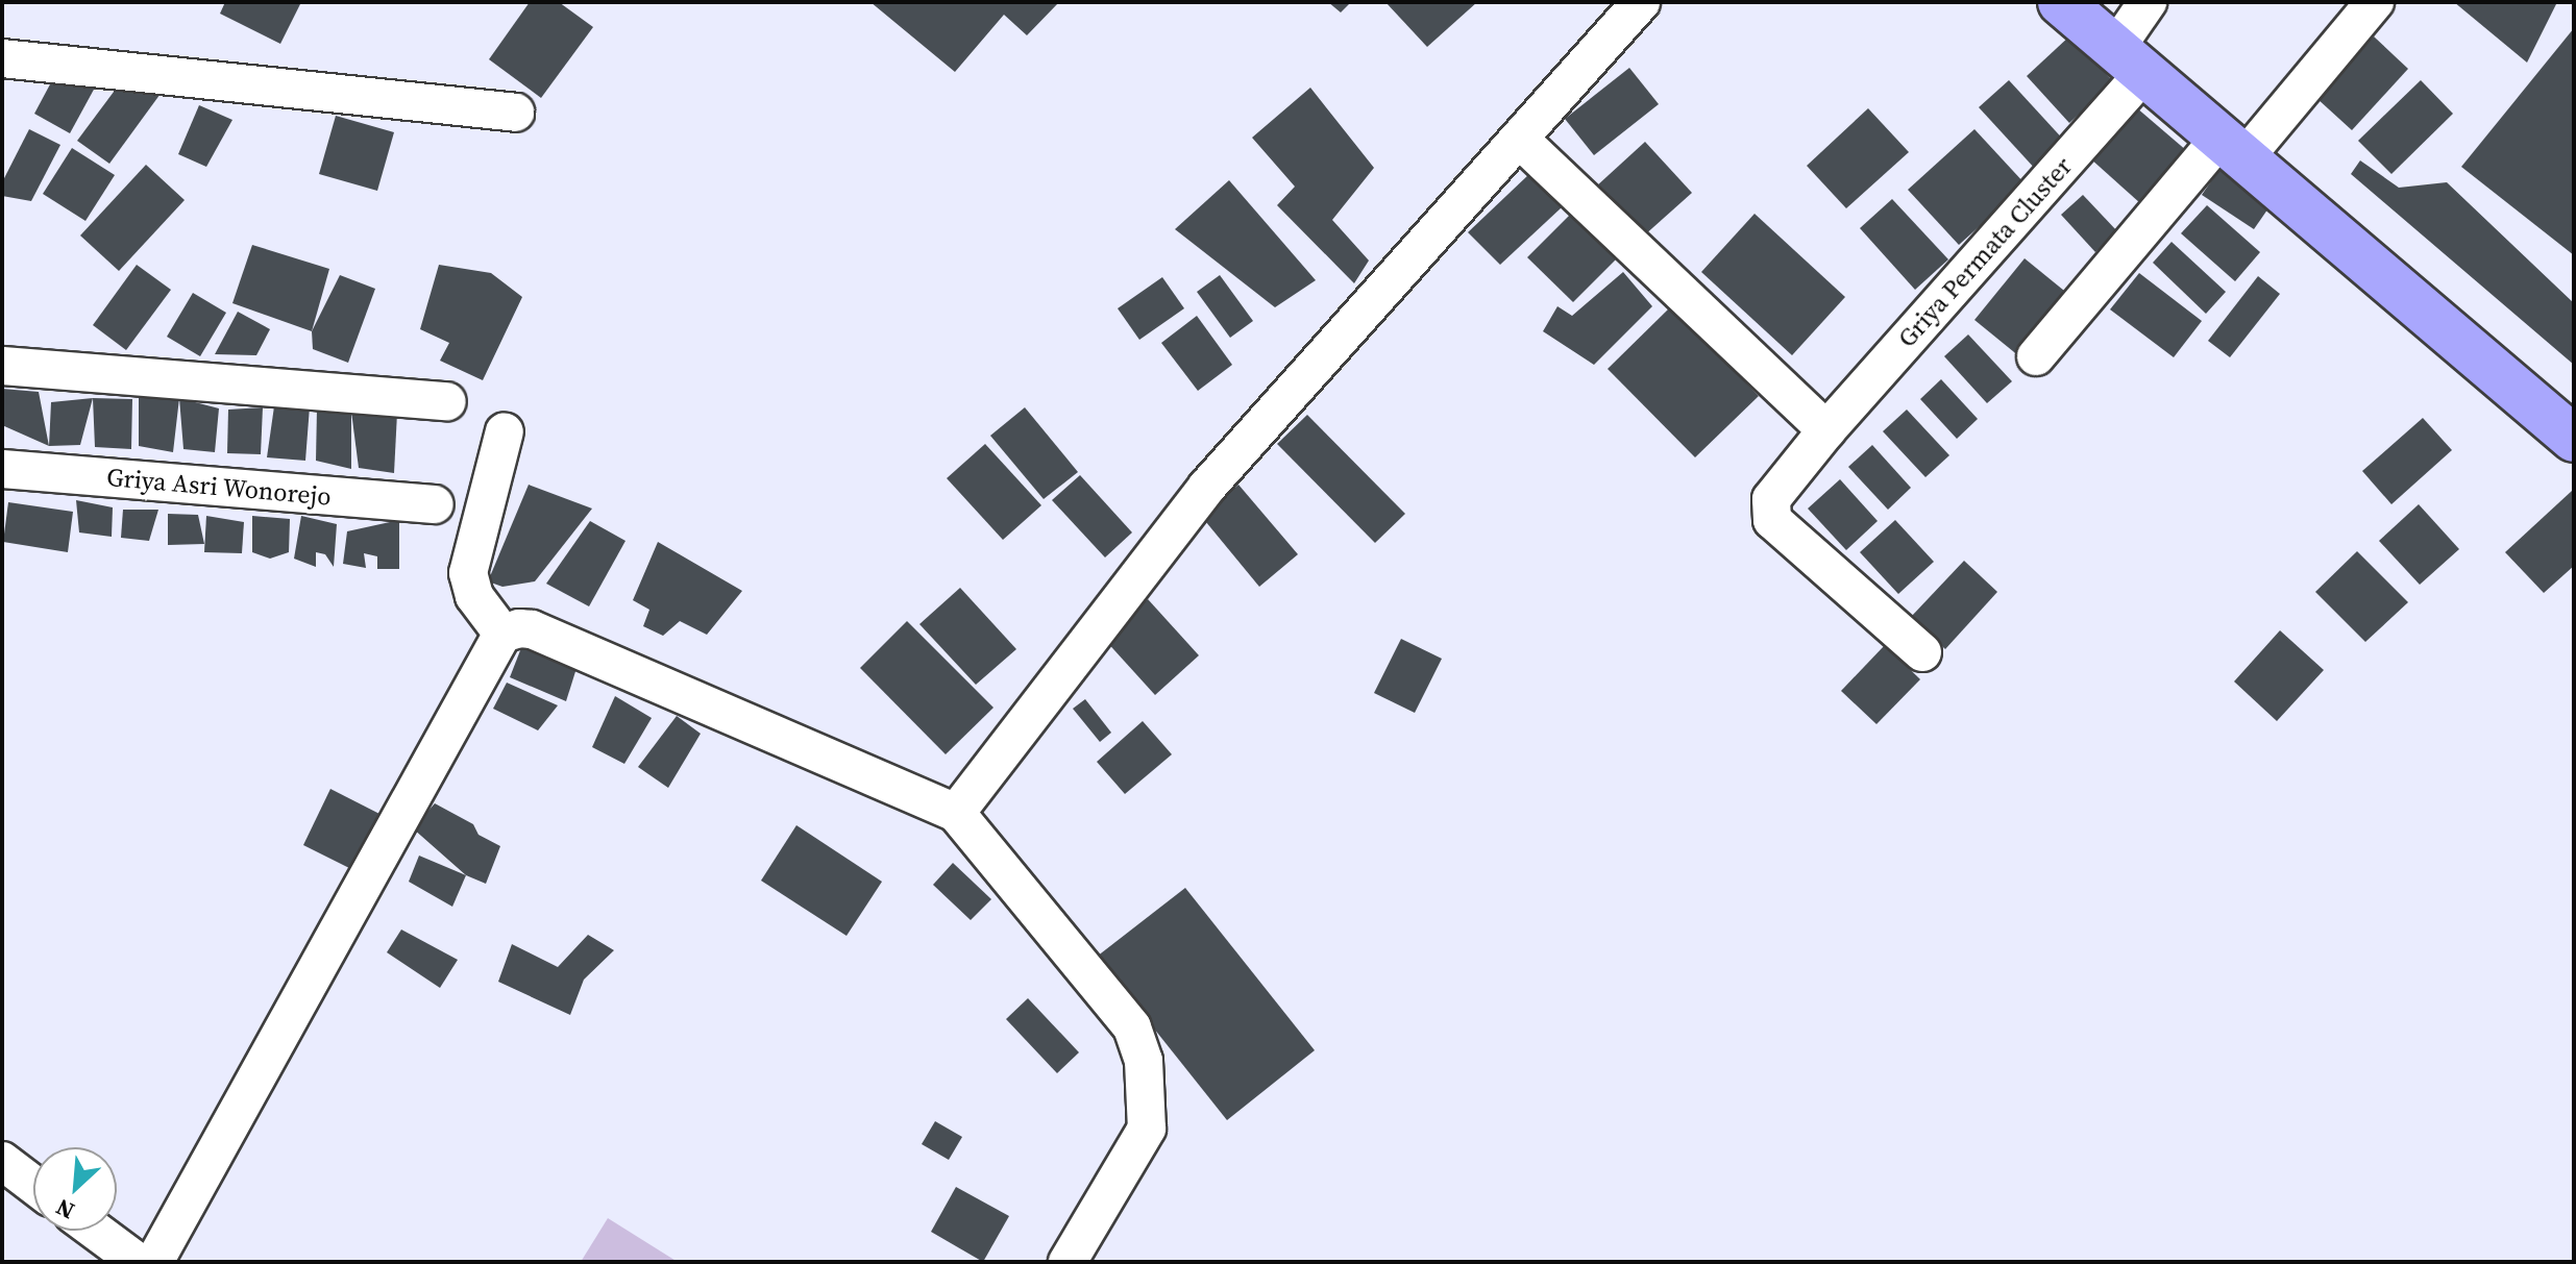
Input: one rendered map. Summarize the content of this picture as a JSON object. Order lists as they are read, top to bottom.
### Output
{
  "streets": {
    "street": ["Griya Permata Cluster", "Griya Asri Wonorejo"]
  },
  "north": "bottom left"
}
